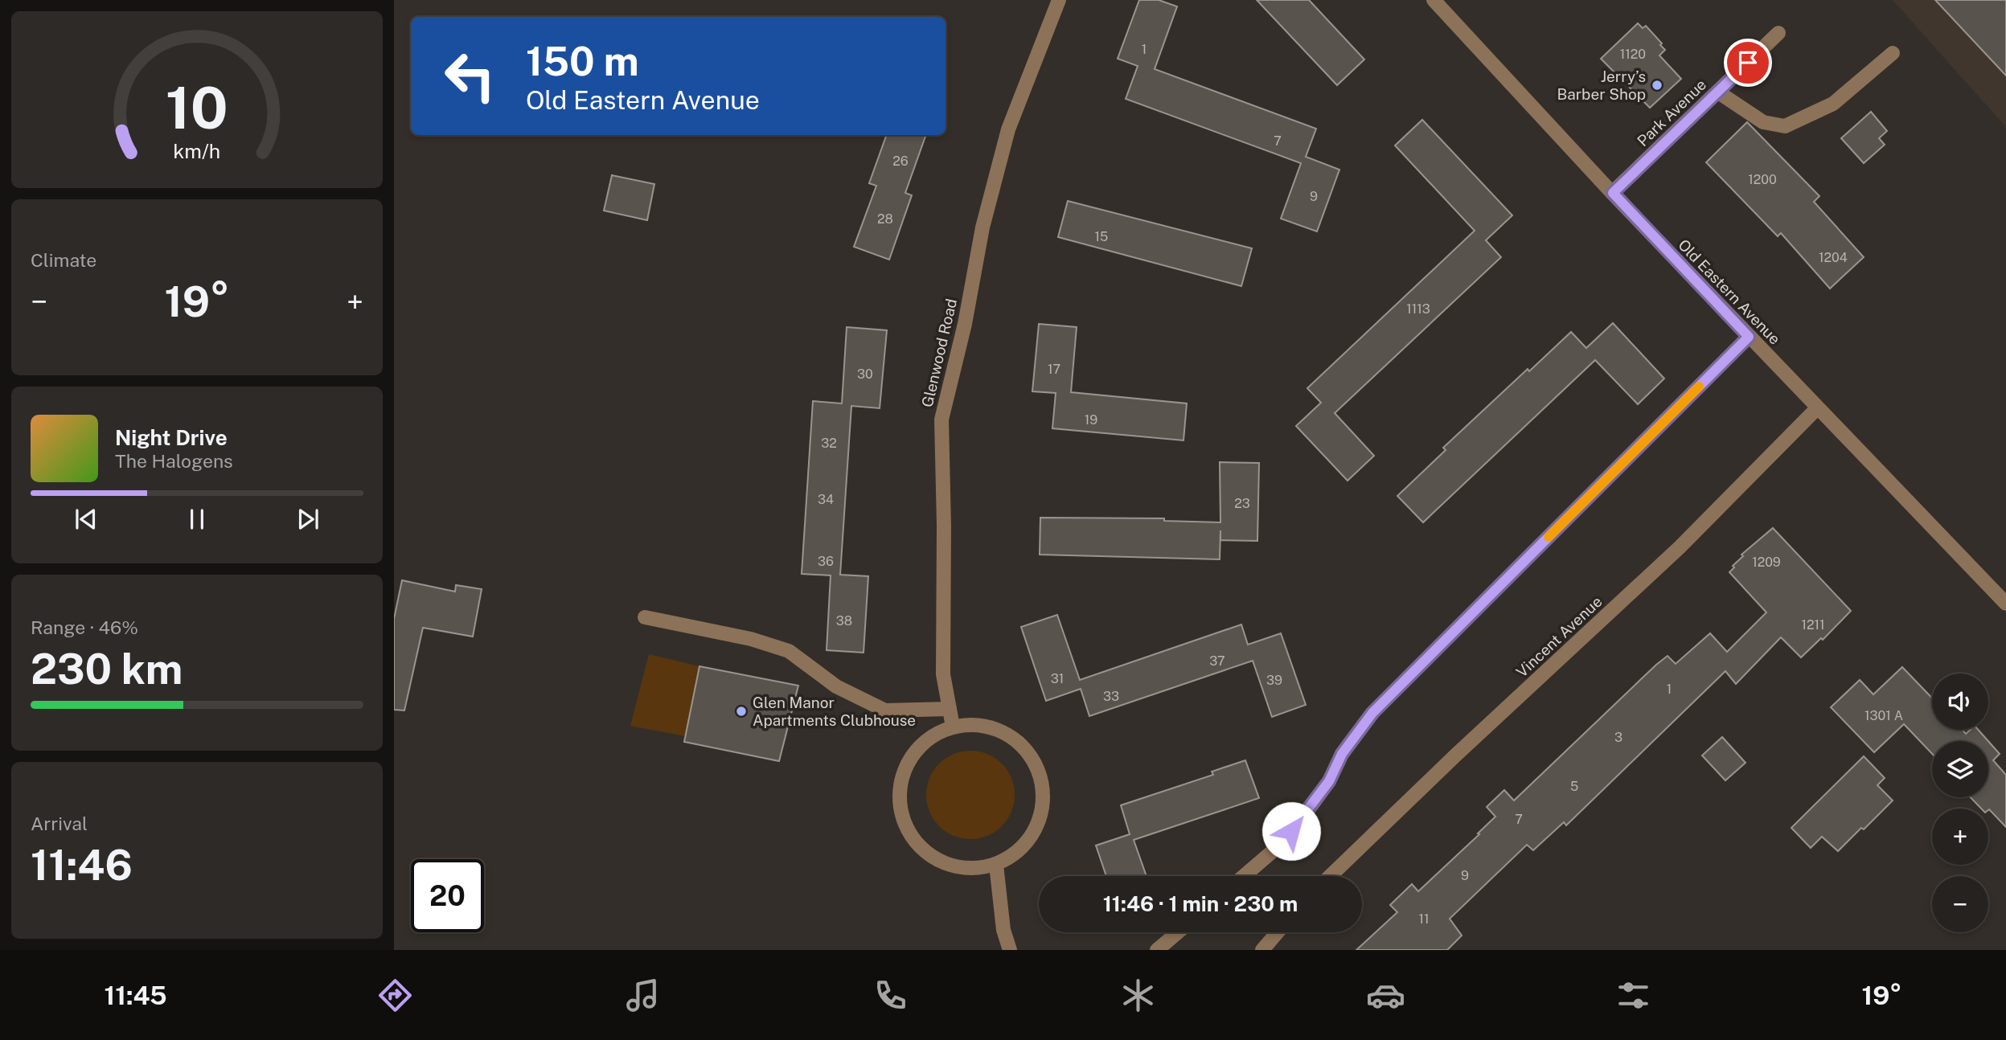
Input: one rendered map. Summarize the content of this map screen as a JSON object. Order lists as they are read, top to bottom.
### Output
{
  "streets": {
    "street": [
      "Park Avenue",
      "Old Eastern Avenue",
      "Glenwood Road",
      "Vincent Avenue"
    ]
  },
  "crossings": [
    ["Park Avenue", "Old Eastern Avenue"],
    ["Old Eastern Avenue", "Vincent Avenue"]
  ],
  "places": ["Jerry’s Barber Shop", "Glen Manor Apartments Clubhouse"],
  "house_numbers": [
    "1",
    "1120",
    "7",
    "26",
    "1200",
    "9",
    "28",
    "15",
    "1204",
    "1113",
    "17",
    "30",
    "19",
    "32",
    "34",
    "23",
    "36",
    "1209",
    "38",
    "1211",
    "37",
    "31",
    "39",
    "1",
    "33",
    "1301 A",
    "3",
    "5",
    "7",
    "9",
    "11"
  ],
  "page": {
    "turn": ["150 m", "Old Eastern Avenue"],
    "tile": [
      "Climate",
      ["Range · 46%", "230 km"],
      ["Arrival", "11:46"]
    ],
    "heat": ["−", "19°", "+"],
    "song": ["Night Drive", "The Halogens"],
    "map_buttons": ["+", "−"],
    "limit": "20",
    "trip": "11:46 · 1 min · 230 m",
    "tabs": ["11:45", "19°"],
    "gauge": ["10", "km/h"]
  }
}
